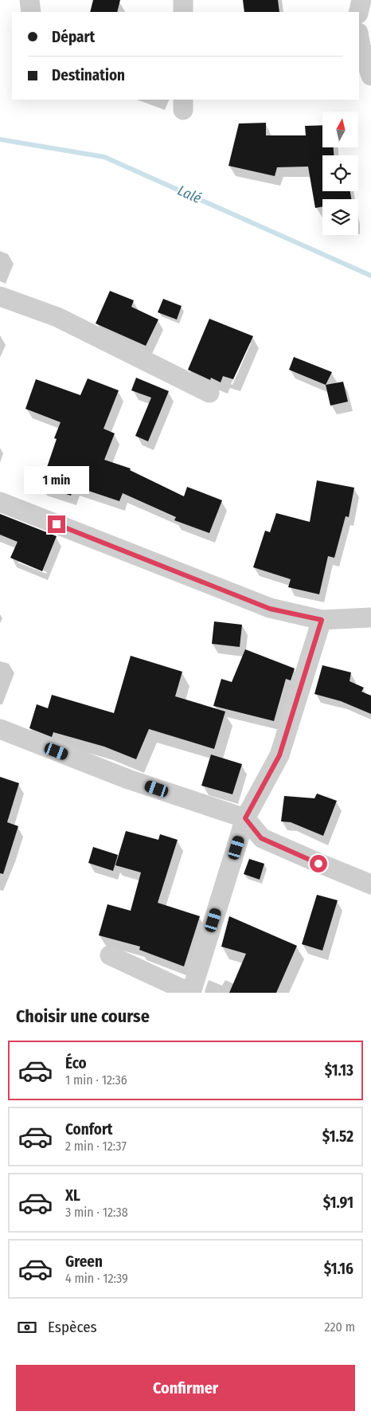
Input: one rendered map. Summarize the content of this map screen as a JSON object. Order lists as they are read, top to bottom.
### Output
{
  "water": ["Lalé"],
  "north": "top",
  "page": {
    "banner": ["Départ", "Destination"],
    "bubble": "1 min",
    "heading": "Choisir une course",
    "list": [
      {
        "name": "Éco",
        "note": "1 min · 12:36",
        "value": "$1.13"
      },
      {
        "name": "Confort",
        "note": "2 min · 12:37",
        "value": "$1.52"
      },
      {
        "name": "XL",
        "note": "3 min · 12:38",
        "value": "$1.91"
      },
      {
        "name": "Green",
        "note": "4 min · 12:39",
        "value": "$1.16"
      }
    ],
    "pay": ["Espèces", "220 m"],
    "buttons": "Confirmer"
  }
}
